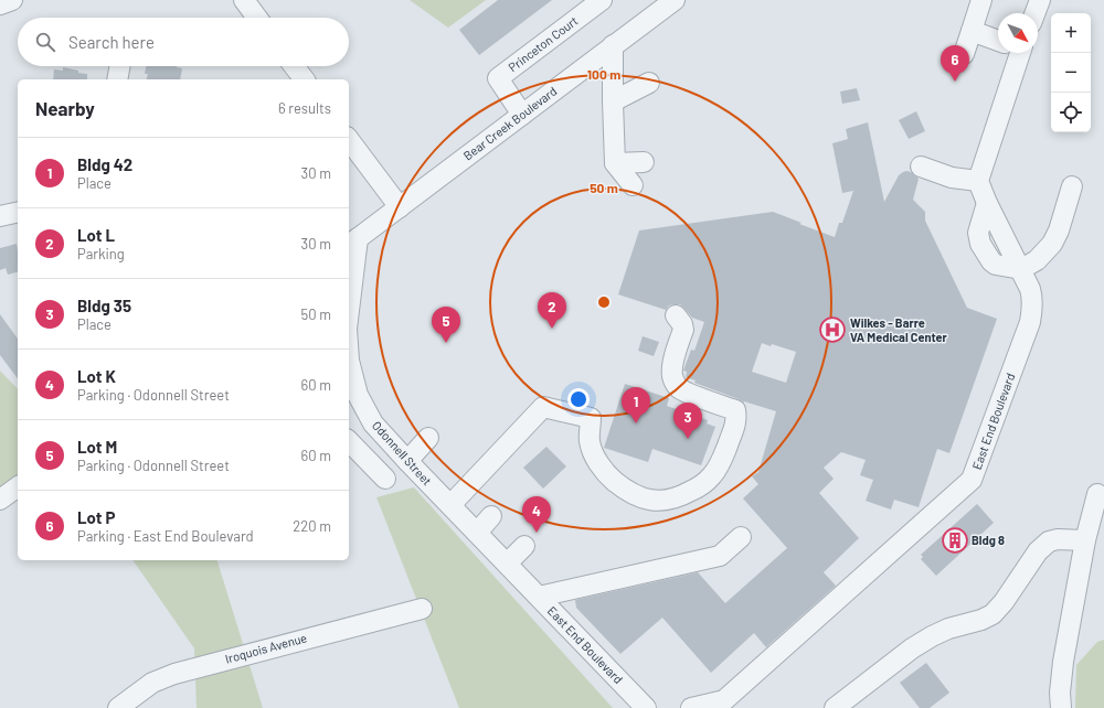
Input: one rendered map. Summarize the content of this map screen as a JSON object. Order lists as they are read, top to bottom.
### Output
{
  "streets": {
    "street": [
      "Princeton Court",
      "Bear Creek Boulevard",
      "East End Boulevard",
      "Odonnell Street",
      "Iroquois Avenue"
    ]
  },
  "crossings": [
    ["Princeton Court", "Bear Creek Boulevard"],
    ["Bear Creek Boulevard", "Odonnell Street"],
    ["East End Boulevard", "Odonnell Street"]
  ],
  "places": {
    "hospital": ["Wilkes - Barre VA Medical Center"],
    "building": ["Bldg 8"]
  },
  "north": "bottom right",
  "page": {
    "map_buttons": ["+", "−"],
    "search": "Search here",
    "pins": [
      "6",
      "2",
      "5",
      "1",
      "3",
      "4"
    ],
    "heading": ["Nearby", "6 results"],
    "list": [
      {
        "mark": "1",
        "name": "Bldg 42",
        "note": "Place",
        "value": "30 m"
      },
      {
        "mark": "2",
        "name": "Lot L",
        "note": "Parking",
        "value": "30 m"
      },
      {
        "mark": "3",
        "name": "Bldg 35",
        "note": "Place",
        "value": "50 m"
      },
      {
        "mark": "4",
        "name": "Lot K",
        "note": "Parking · Odonnell Street",
        "value": "60 m"
      },
      {
        "mark": "5",
        "name": "Lot M",
        "note": "Parking · Odonnell Street",
        "value": "60 m"
      },
      {
        "mark": "6",
        "name": "Lot P",
        "note": "Parking · East End Boulevard",
        "value": "220 m"
      }
    ]
  },
  "rings": ["100 m", "50 m"]
}
